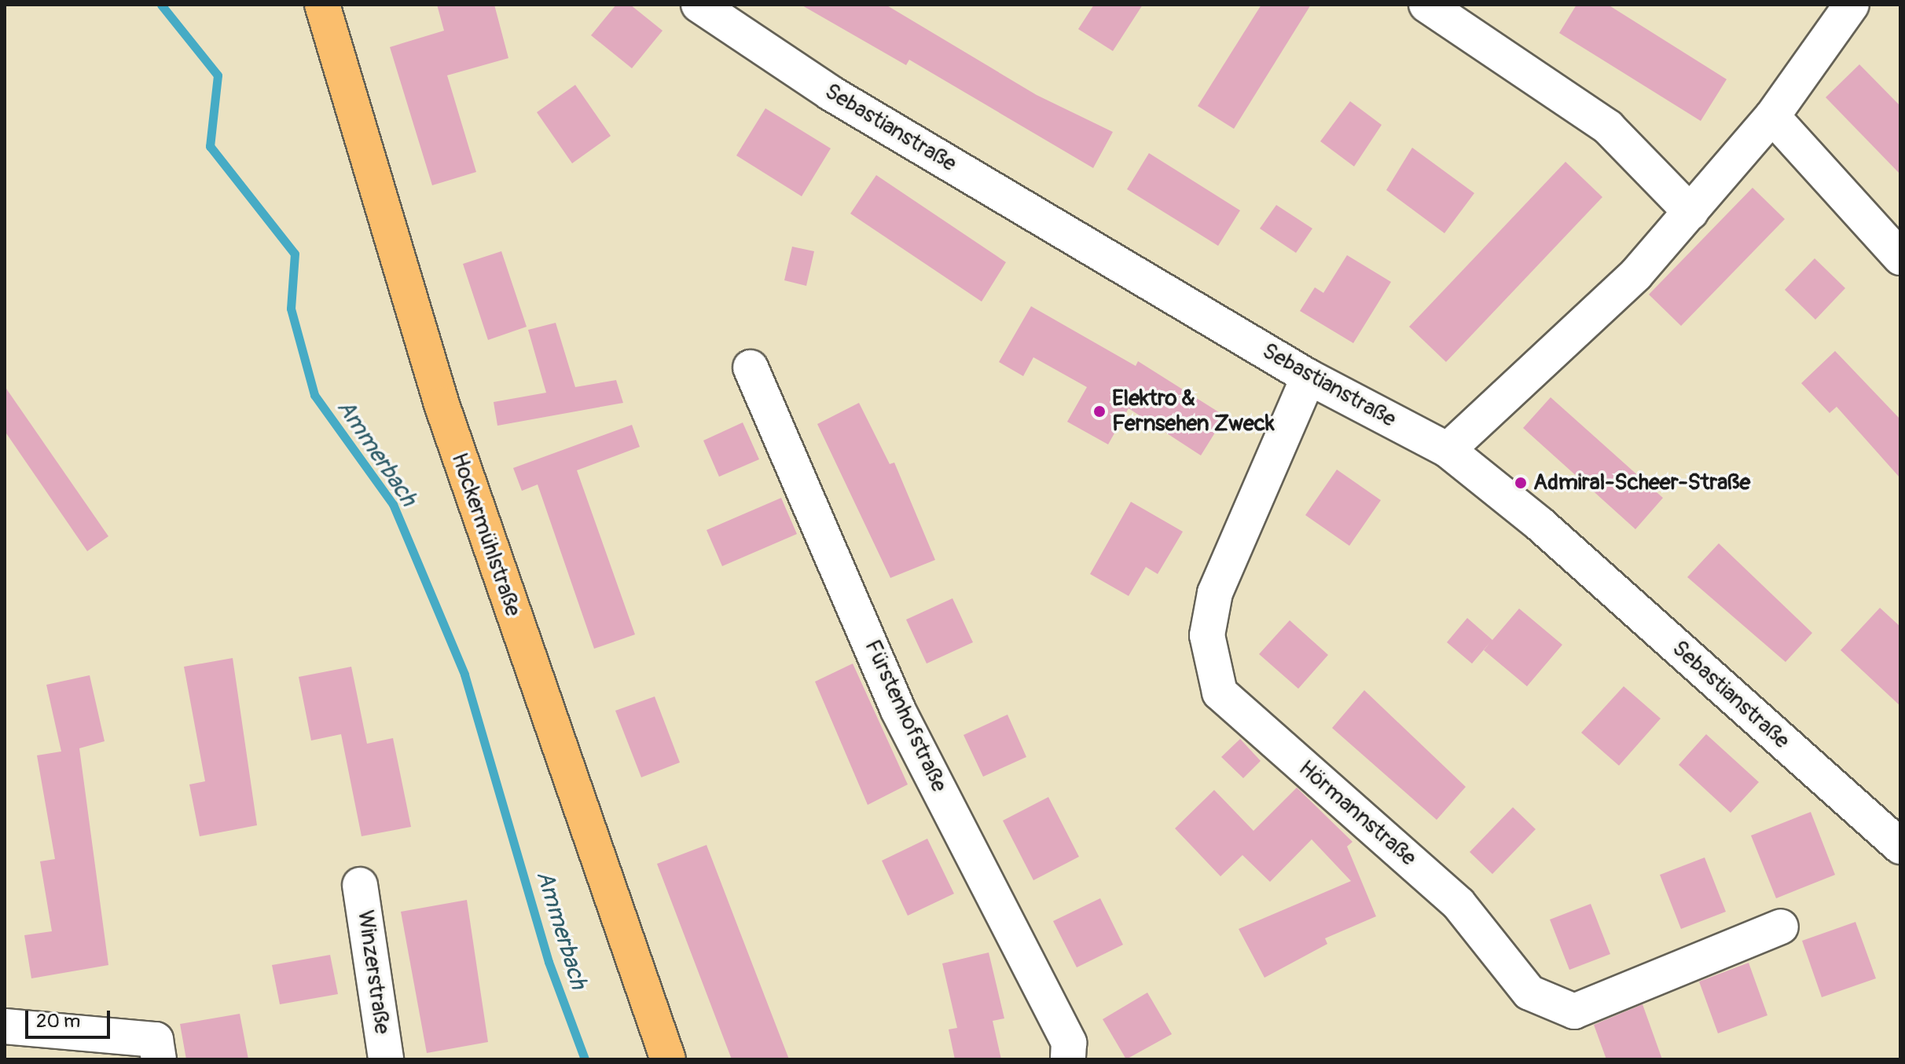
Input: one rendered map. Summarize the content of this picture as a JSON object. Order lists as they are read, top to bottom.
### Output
{
  "streets": {
    "main road": ["Hockermühlstraße"],
    "street": [
      "Sebastianstraße",
      "Fürstenhofstraße",
      "Hörmannstraße",
      "Winzerstraße"
    ]
  },
  "crossings": [
    ["Sebastianstraße", "Hörmannstraße"]
  ],
  "water": ["Ammerbach"],
  "places": ["Elektro & Fernsehen Zweck", "Admiral-Scheer-Straße"],
  "scale_bar": "20 m"
}
